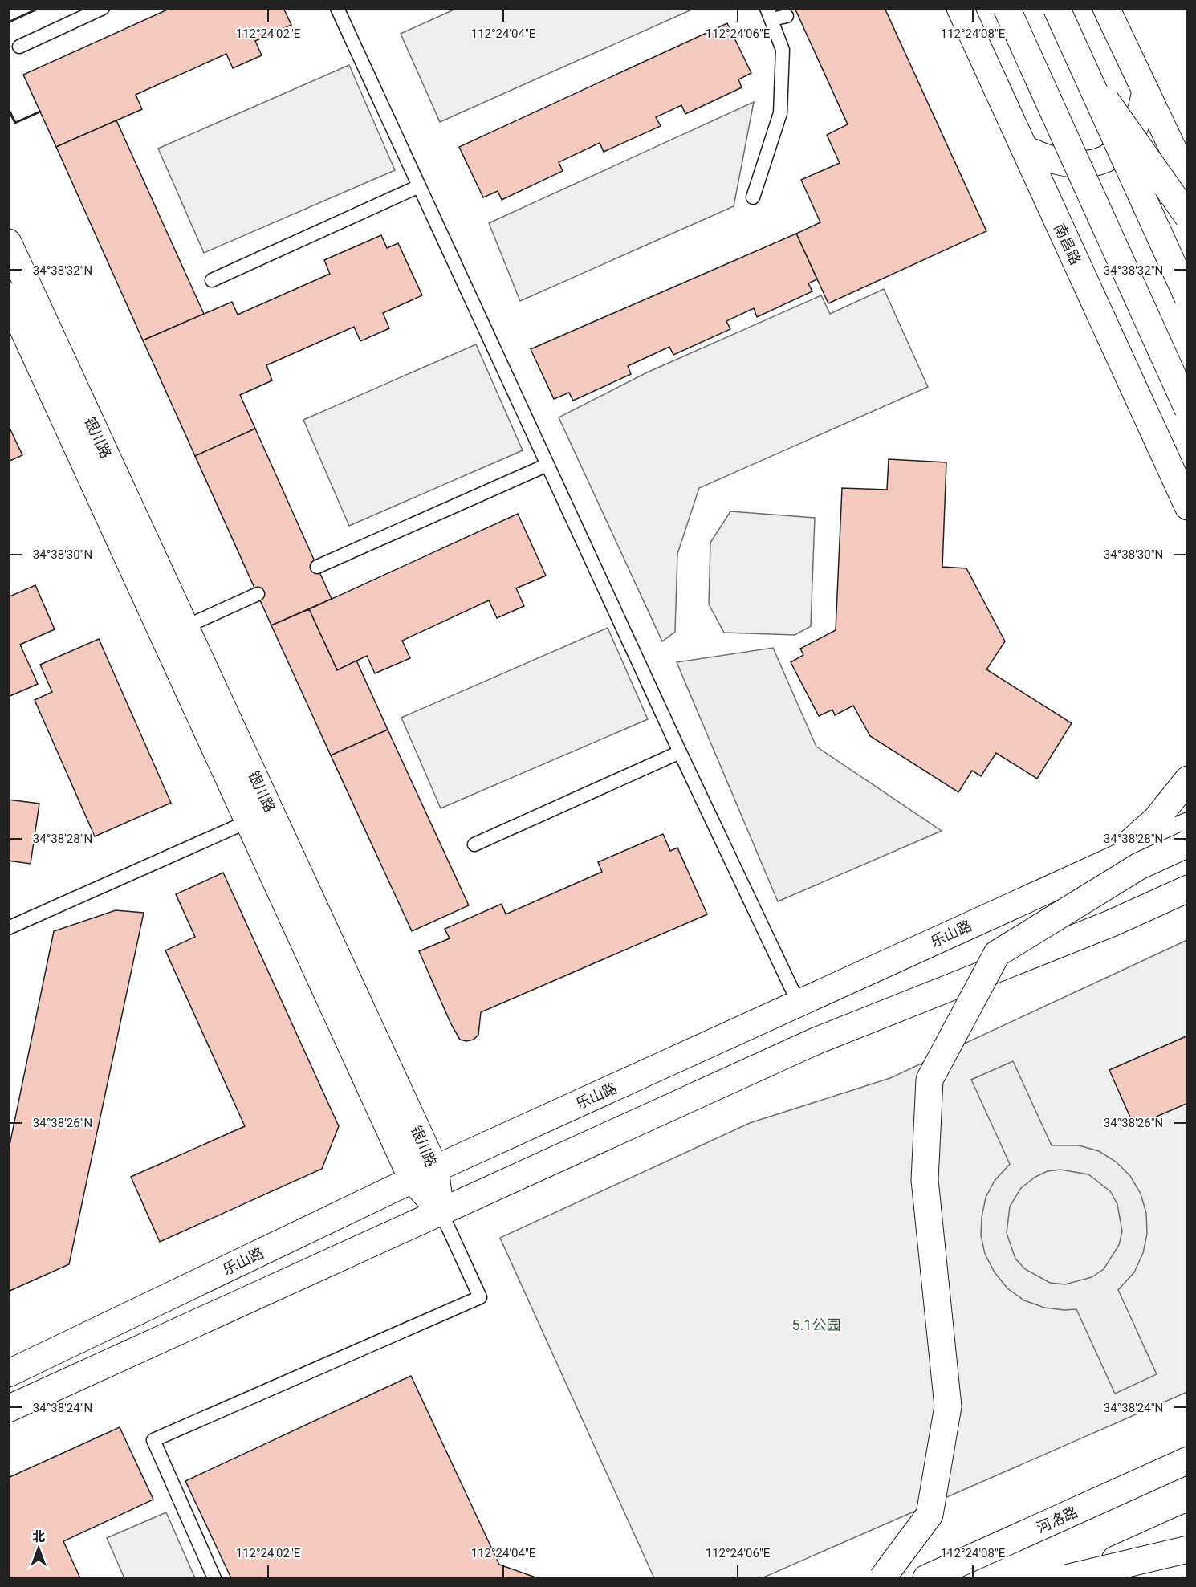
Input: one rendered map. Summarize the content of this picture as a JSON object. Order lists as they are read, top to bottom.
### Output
{
  "streets": {
    "main road": [
      "南昌路",
      "银川路",
      "乐山路",
      "河洛路"
    ]
  },
  "crossings": [
    ["银川路", "乐山路"]
  ],
  "parks": ["5.1公园"],
  "north": "top",
  "coordinates": [
    "112°24'02\"E",
    "112°24'04\"E",
    "112°24'06\"E",
    "112°24'08\"E",
    "34°38'32\"N",
    "34°38'30\"N",
    "34°38'28\"N",
    "34°38'26\"N",
    "34°38'24\"N"
  ]
}
